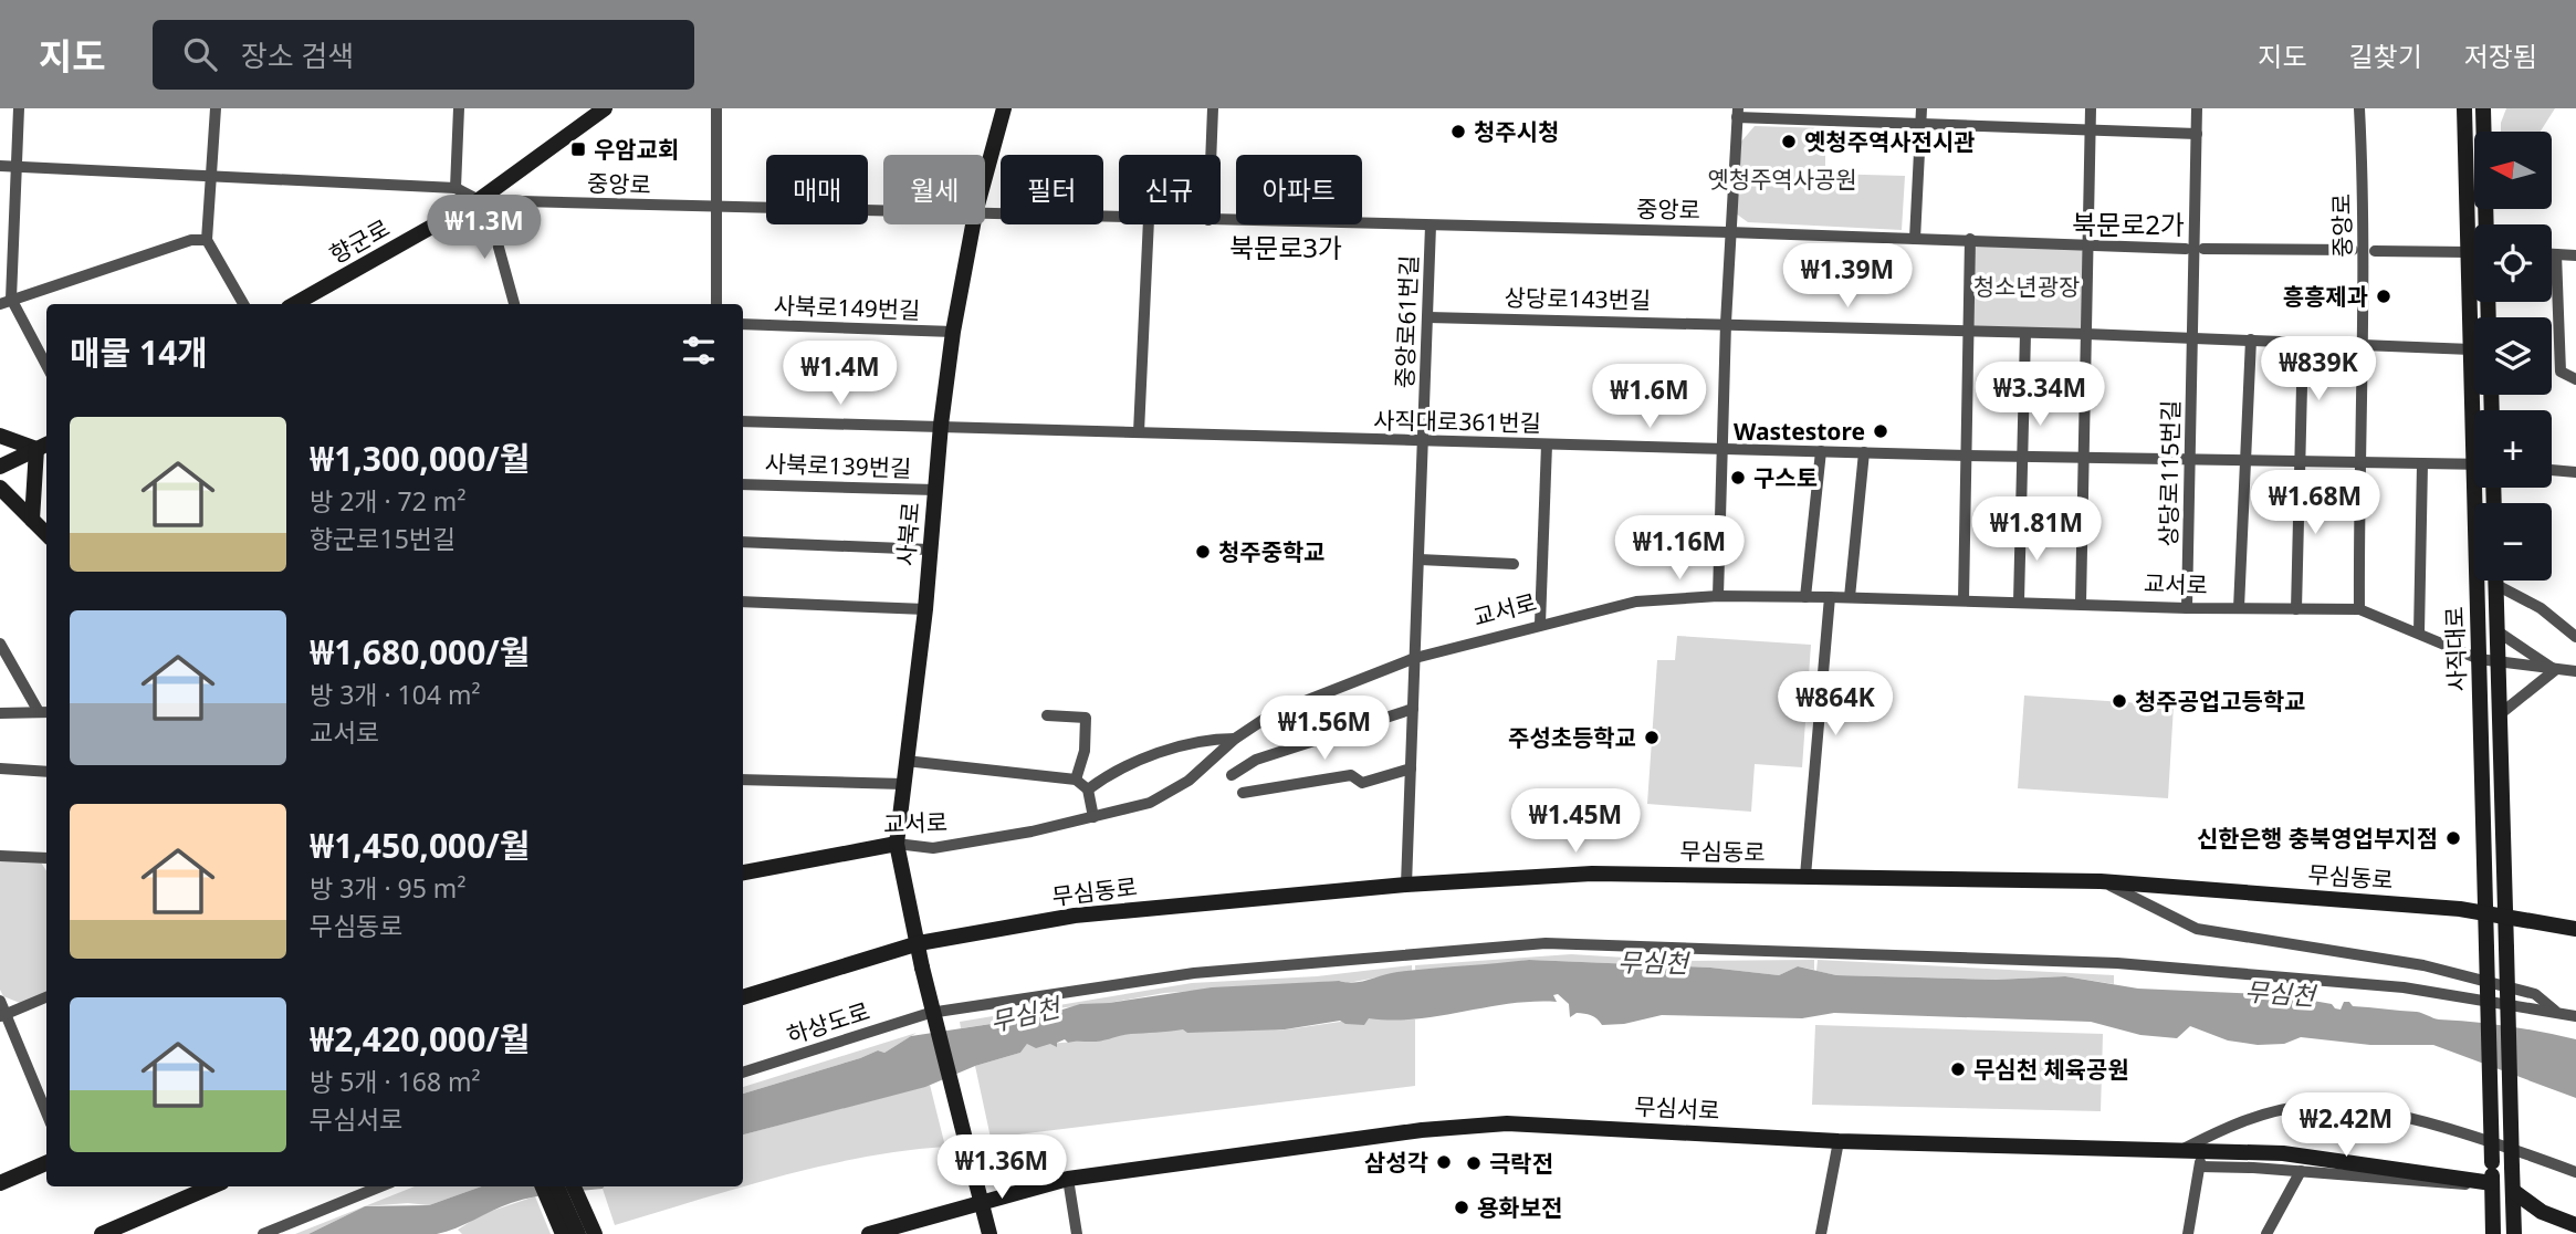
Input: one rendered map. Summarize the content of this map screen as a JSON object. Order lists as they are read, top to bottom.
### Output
{
  "streets": {
    "main road": [
      "향군로",
      "사북로",
      "교서로",
      "사직대로",
      "무심동로",
      "무심서로"
    ],
    "street": [
      "중앙로",
      "상당로143번길",
      "사북로149번길",
      "중앙로61번길",
      "사직대로361번길",
      "사북로139번길",
      "상당로115번길",
      "하상도로"
    ]
  },
  "crossings": [
    ["중앙로", "향군로"],
    ["중앙로", "중앙로61번길"],
    ["중앙로", "사직대로"],
    ["상당로143번길", "중앙로61번길"],
    ["상당로143번길", "상당로115번길"],
    ["사북로149번길", "사북로"],
    ["중앙로61번길", "사직대로361번길"],
    ["중앙로61번길", "교서로"],
    ["중앙로61번길", "무심동로"],
    ["사직대로361번길", "상당로115번길"],
    ["사직대로361번길", "사북로"],
    ["사직대로361번길", "교서로"],
    ["사북로139번길", "사북로"],
    ["상당로115번길", "교서로"],
    ["사북로", "교서로"],
    ["사북로", "무심동로"],
    ["사북로", "무심서로"],
    ["교서로", "사직대로"],
    ["사직대로", "무심동로"],
    ["사직대로", "무심서로"]
  ],
  "districts": ["북문로2가", "북문로3가"],
  "water": ["무심천"],
  "parks": ["옛청주역사공원", "청소년광장"],
  "places": {
    "other": [
      "청주시청",
      "옛청주역사전시관",
      "흥흥제과",
      "Wastestore",
      "구스토",
      "청주중학교",
      "청주공업고등학교",
      "주성초등학교",
      "신한은행 충북영업부지점",
      "무심천 체육공원",
      "삼성각",
      "극락전",
      "용화보전"
    ],
    "transit": ["우암교회"]
  },
  "north": "left",
  "page": {
    "header": "지도",
    "search": "장소 검색",
    "nav": ["지도", "길찾기", "저장됨"],
    "map_buttons": ["+", "−"],
    "chip": [
      "매매",
      "월세",
      "필터",
      "신규",
      "아파트"
    ],
    "price": [
      "₩1.3M",
      "₩1.39M",
      "₩839K",
      "₩1.4M",
      "₩3.34M",
      "₩1.6M",
      "₩1.68M",
      "₩1.81M",
      "₩1.16M",
      "₩864K",
      "₩1.56M",
      "₩1.45M",
      "₩2.42M",
      "₩1.36M"
    ],
    "heading": "매물 14개",
    "list": [
      {
        "name": "₩1,300,000/월",
        "note": "방 2개 · 72 m² · 향군로15번길"
      },
      {
        "name": "₩1,680,000/월",
        "note": "방 3개 · 104 m² · 교서로"
      },
      {
        "name": "₩1,450,000/월",
        "note": "방 3개 · 95 m² · 무심동로"
      },
      {
        "name": "₩2,420,000/월",
        "note": "방 5개 · 168 m² · 무심서로"
      }
    ]
  }
}
